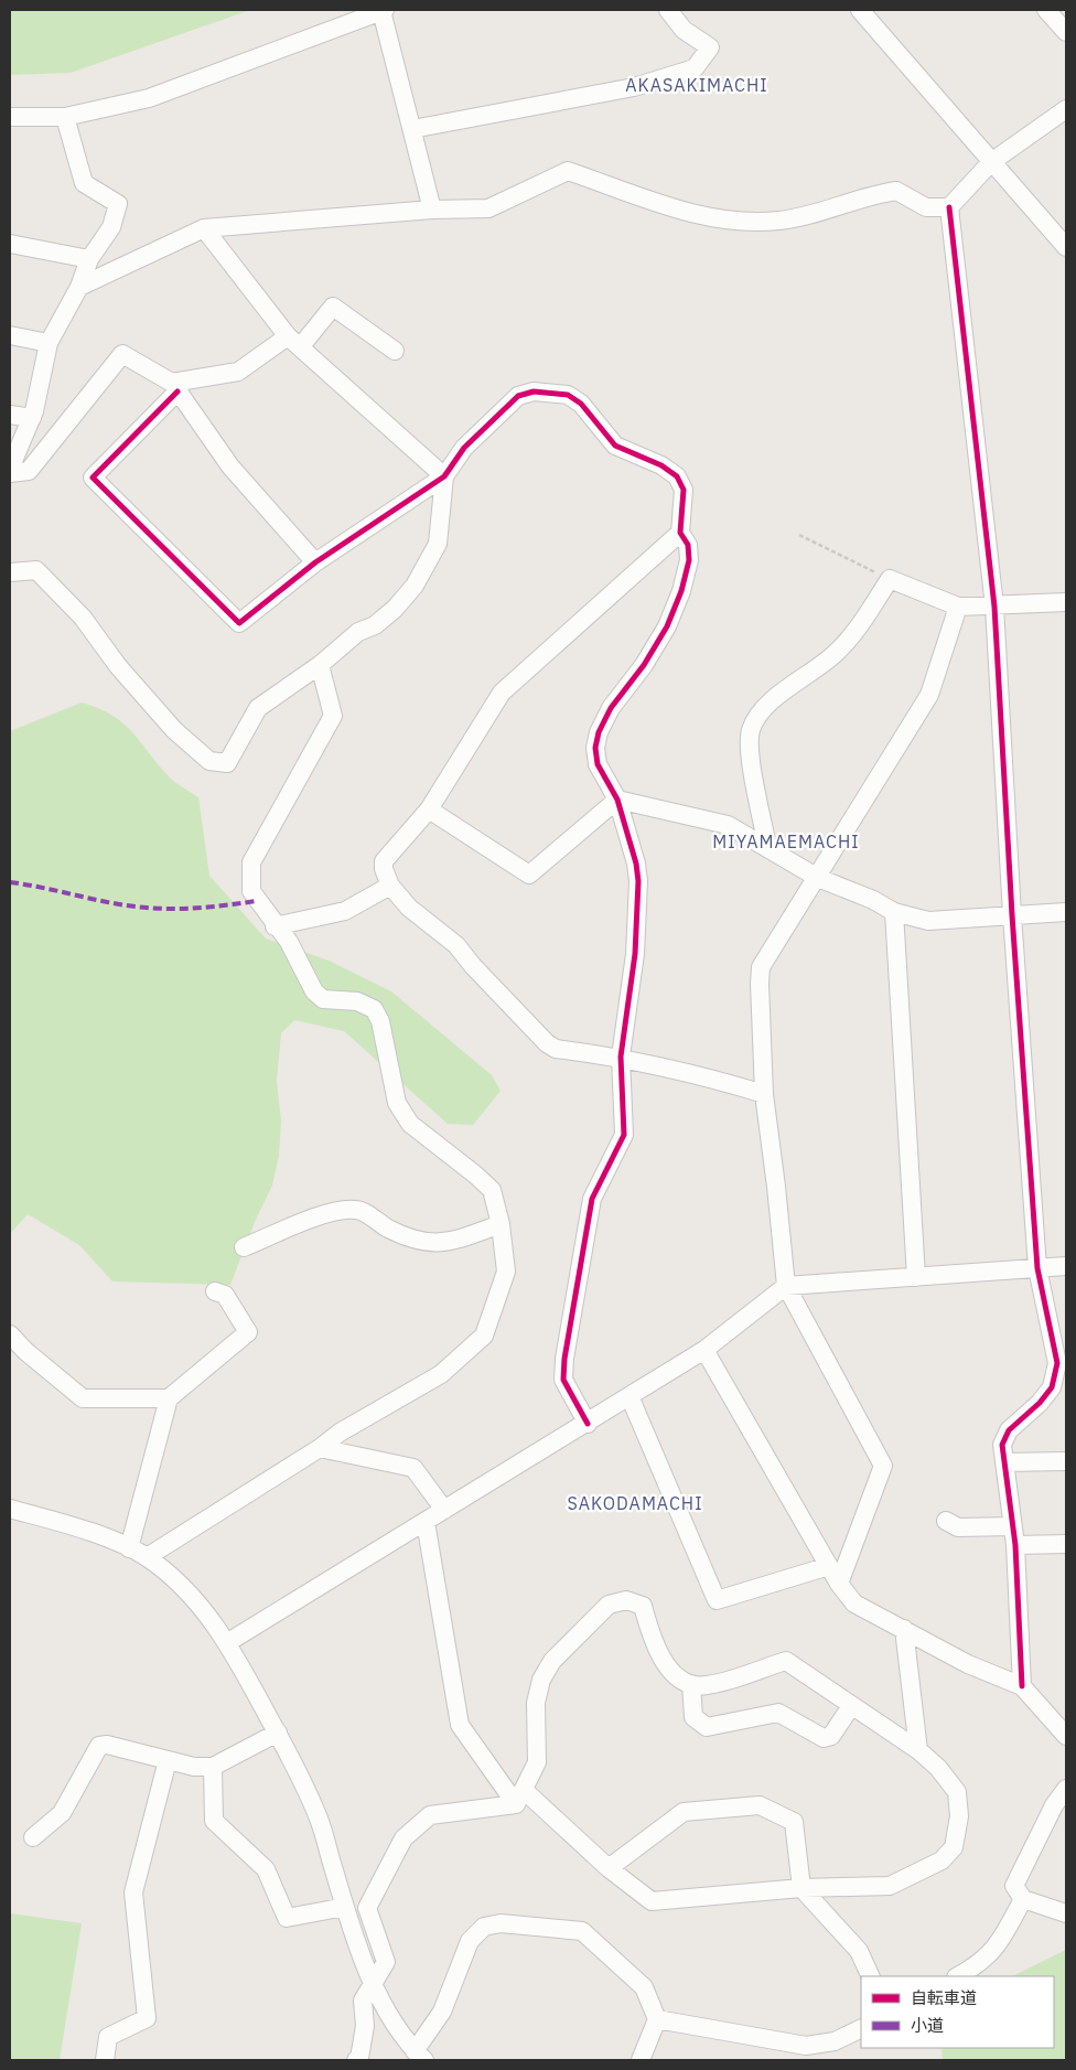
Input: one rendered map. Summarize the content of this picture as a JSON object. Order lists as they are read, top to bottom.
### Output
{
  "districts": ["AKASAKIMACHI", "MIYAMAEMACHI", "SAKODAMACHI"],
  "legend": ["自転車道", "小道"]
}
